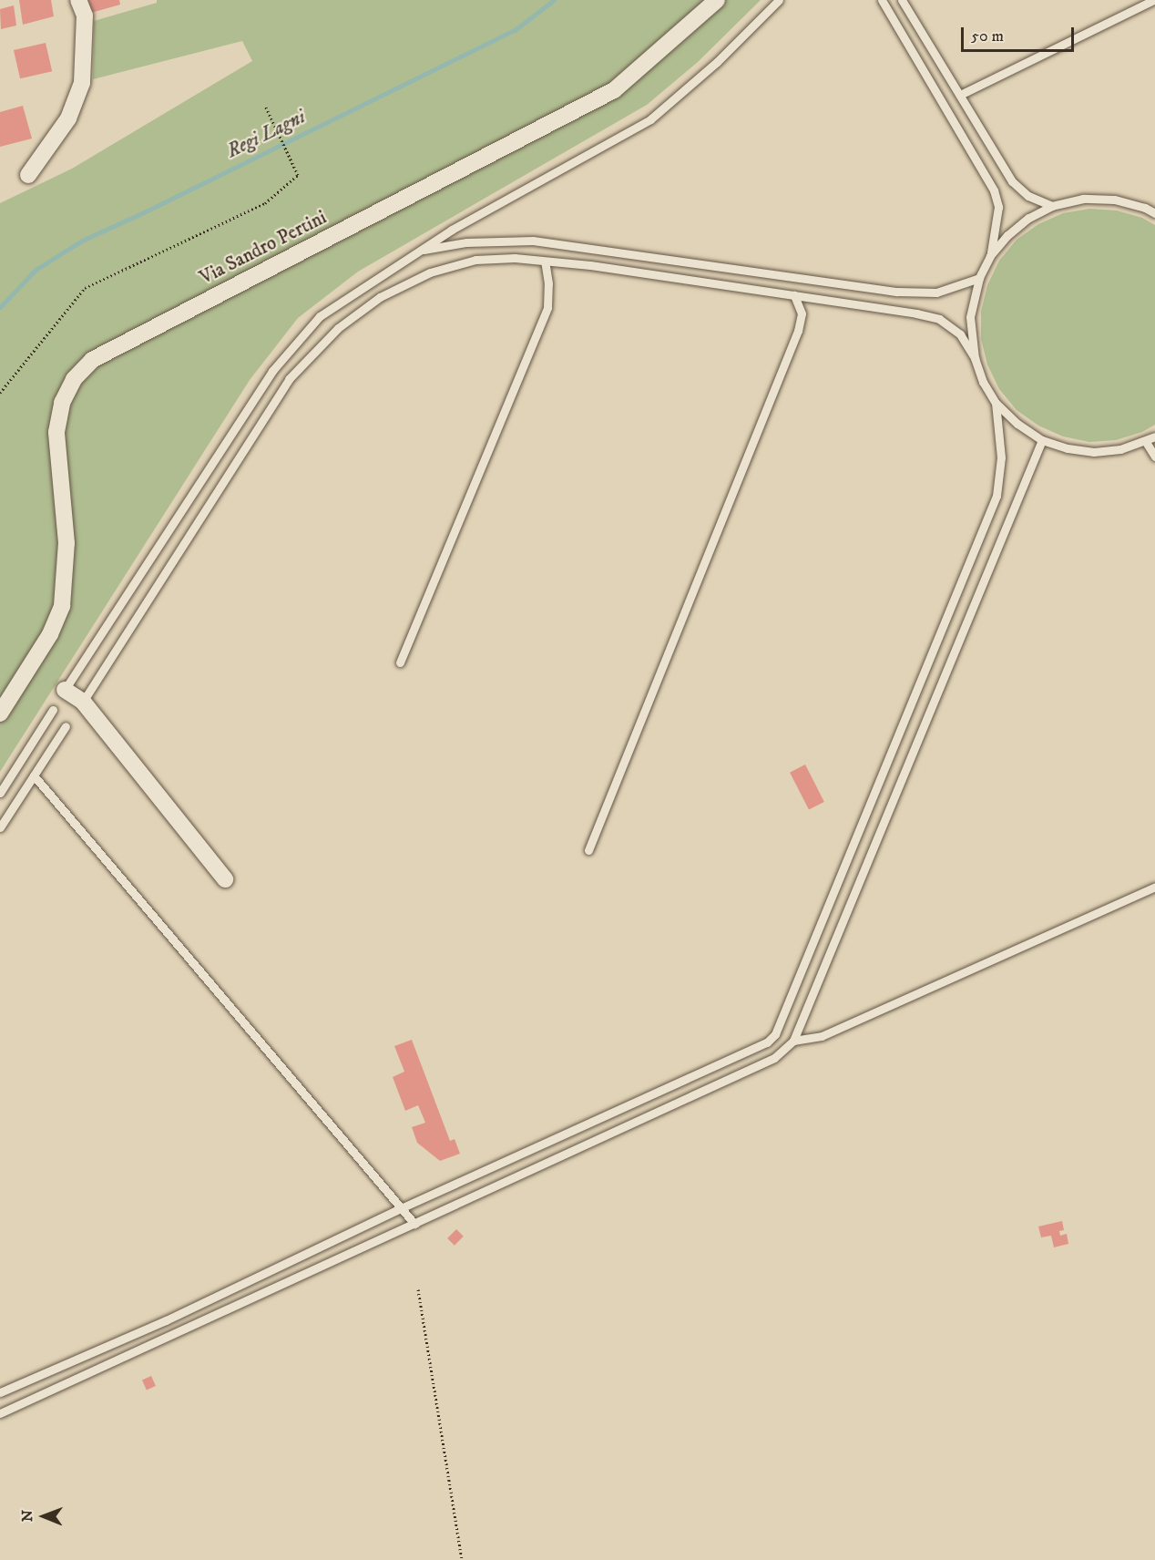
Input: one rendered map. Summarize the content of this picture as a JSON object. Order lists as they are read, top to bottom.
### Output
{
  "streets": {
    "street": ["Via Sandro Pertini"]
  },
  "water": ["Regi Lagni"],
  "scale_bar": "50 m",
  "north": "left"
}
